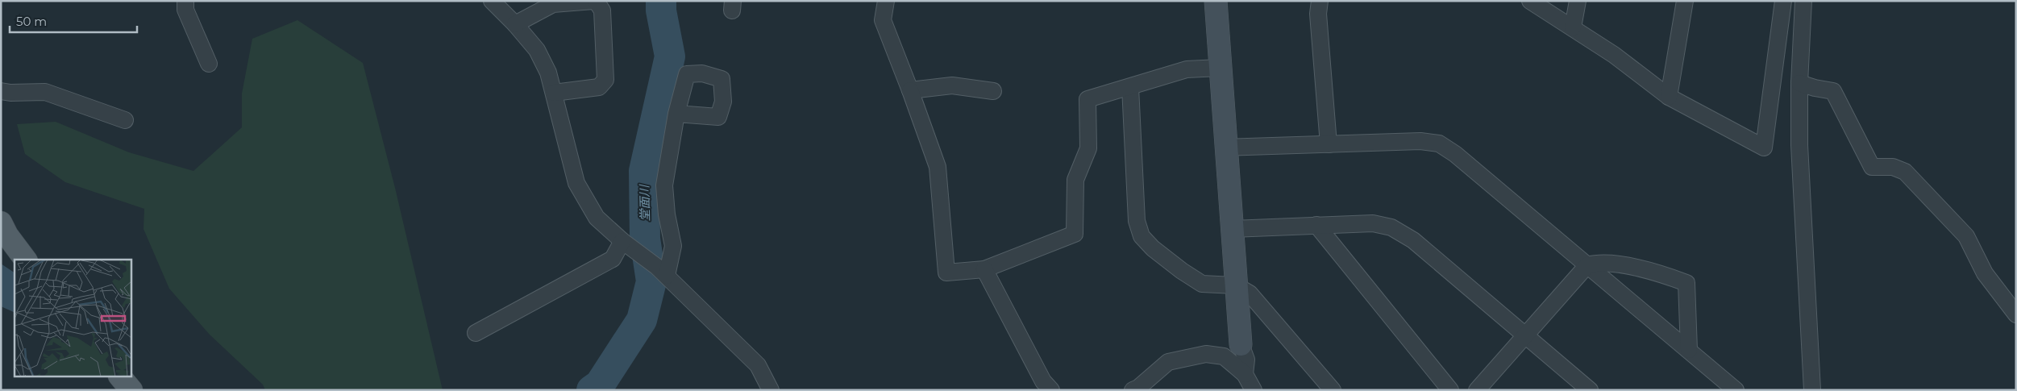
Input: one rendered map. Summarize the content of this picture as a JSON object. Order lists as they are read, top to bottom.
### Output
{
  "water": ["堂面川"],
  "scale_bar": "50 m"
}
